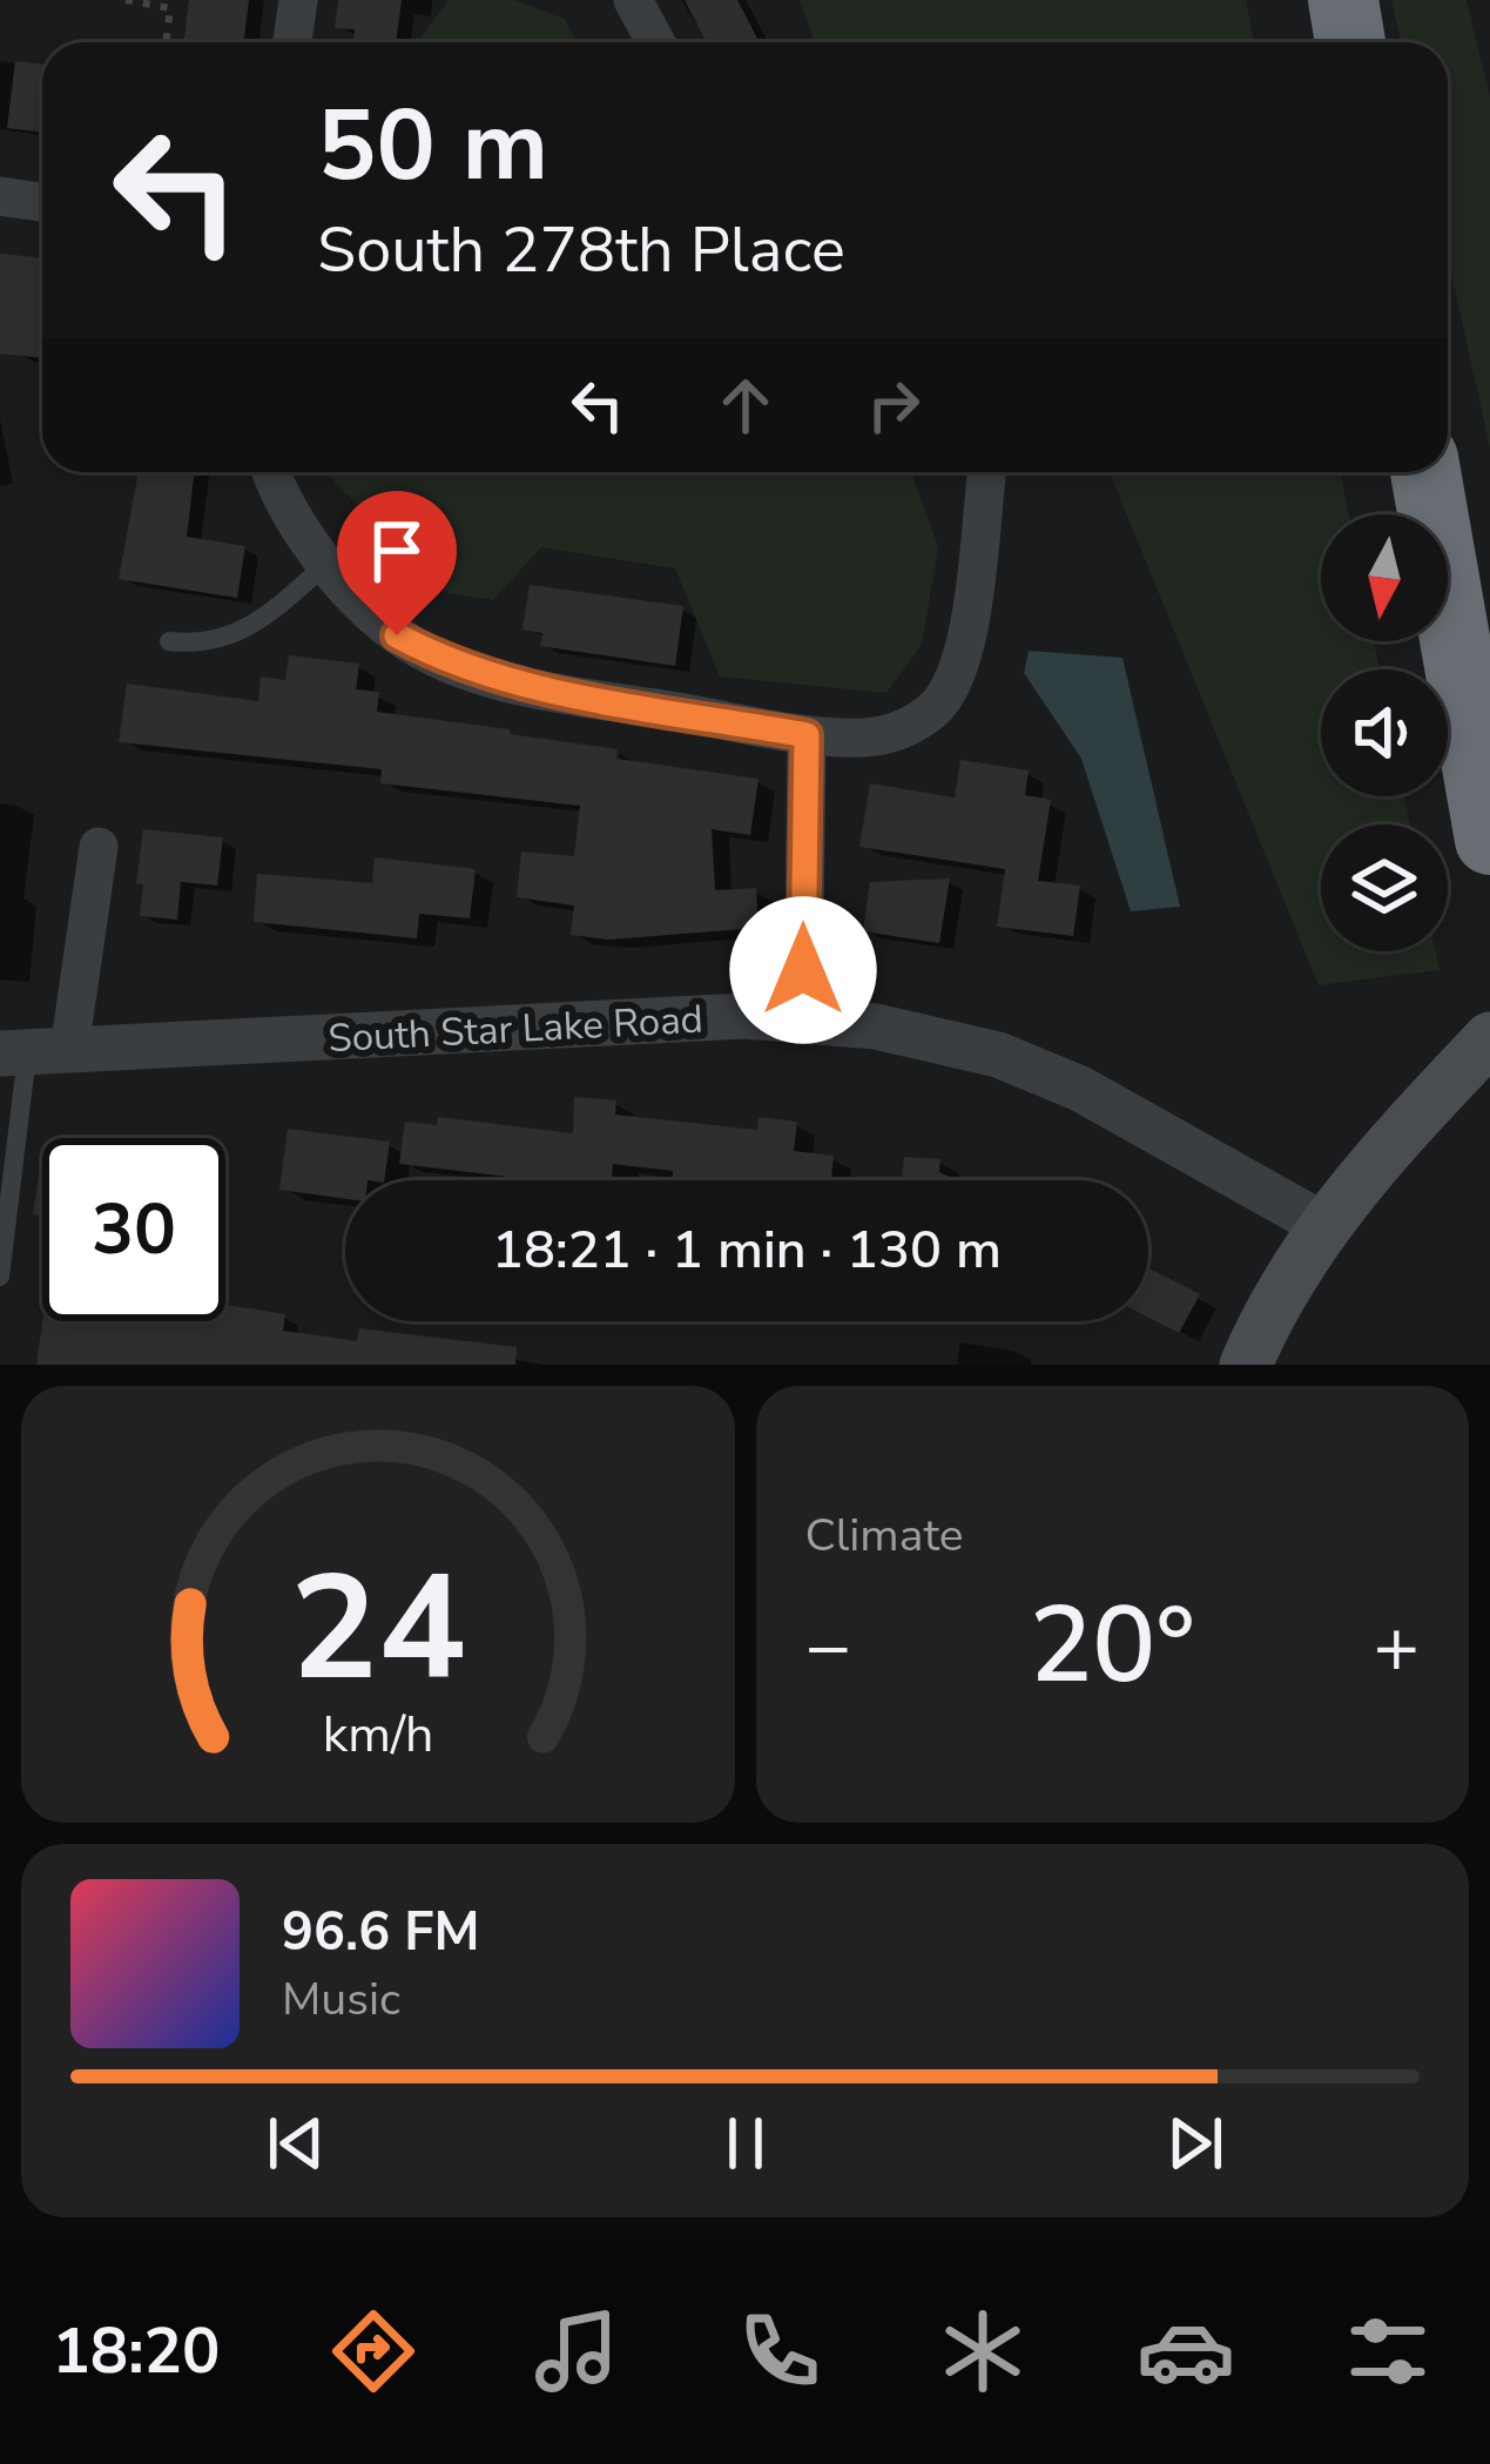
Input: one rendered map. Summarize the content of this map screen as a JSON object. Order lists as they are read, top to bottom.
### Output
{
  "streets": {
    "street": ["South Star Lake Road"]
  },
  "north": "bottom",
  "page": {
    "turn": ["50 m", "South 278th Place"],
    "limit": "30",
    "trip": "18:21 · 1 min · 130 m",
    "tile": "Climate",
    "heat": ["−", "20°", "+"],
    "song": ["96.6 FM", "Music"],
    "tabs": "18:20",
    "gauge": ["24", "km/h"]
  }
}
